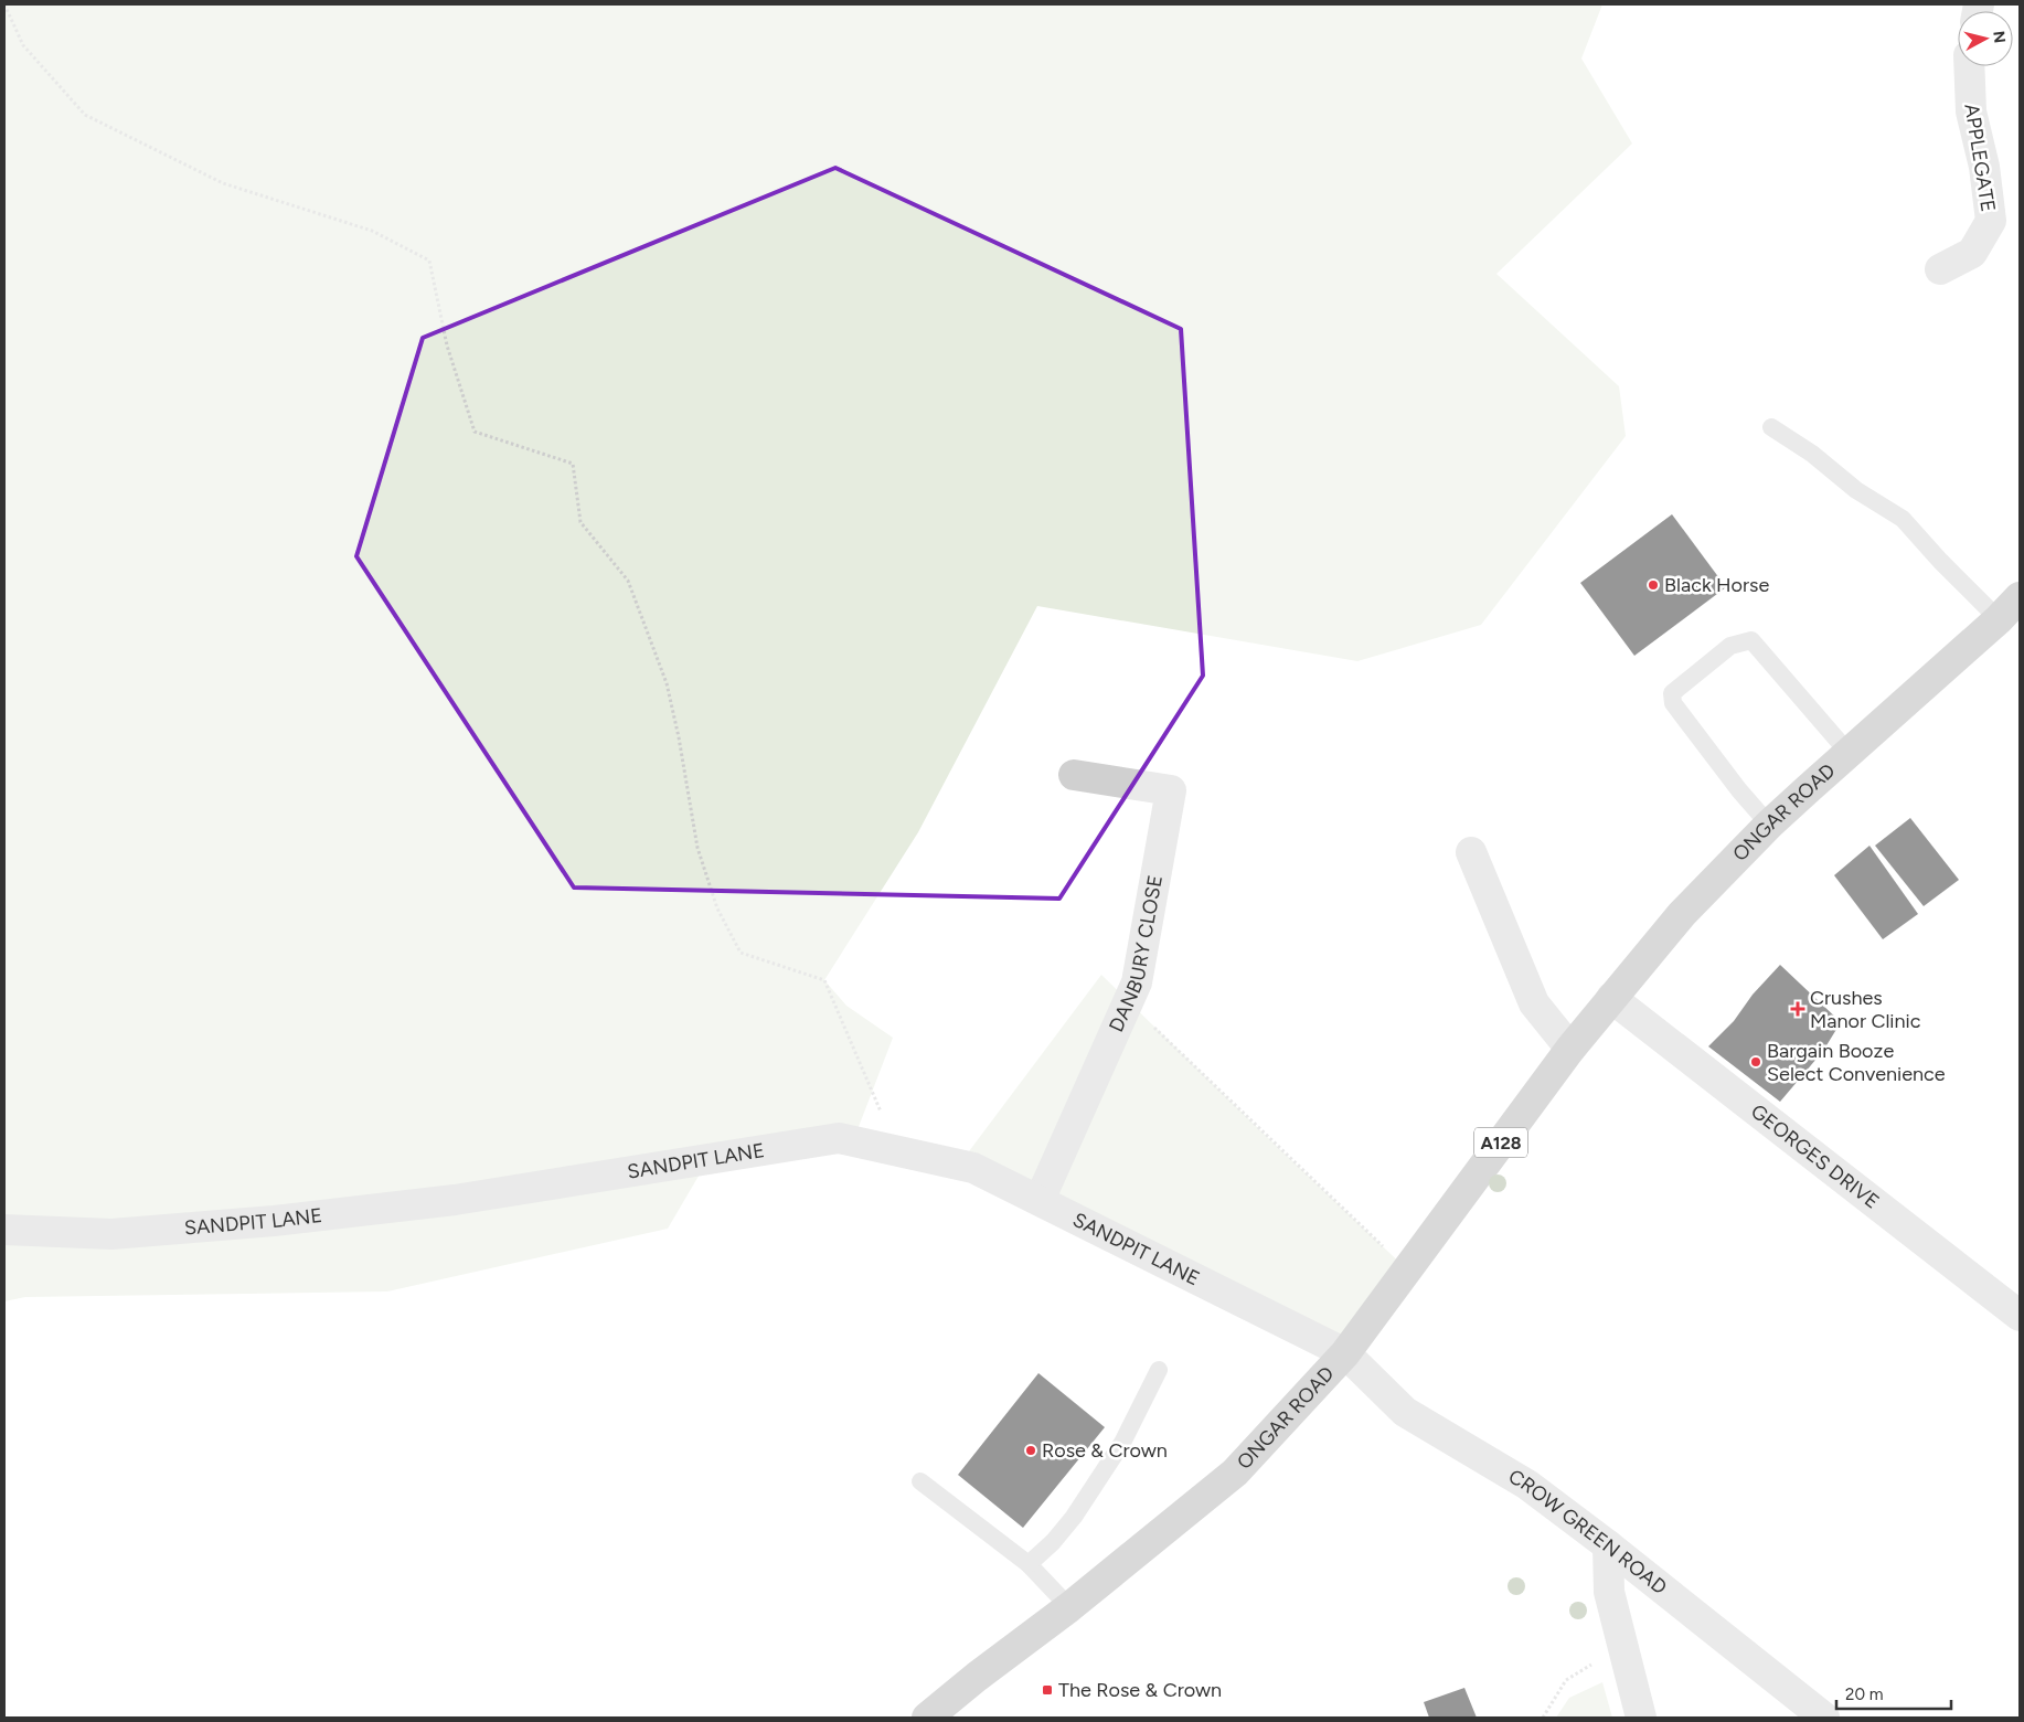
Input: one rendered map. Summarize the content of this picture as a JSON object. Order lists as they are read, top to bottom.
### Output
{
  "streets": {
    "main road": ["ONGAR ROAD", "A128"],
    "street": [
      "APPLEGATE",
      "DANBURY CLOSE",
      "GEORGES DRIVE",
      "SANDPIT LANE",
      "CROW GREEN ROAD"
    ]
  },
  "crossings": [
    ["ONGAR ROAD", "GEORGES DRIVE"],
    ["ONGAR ROAD", "SANDPIT LANE"],
    ["ONGAR ROAD", "CROW GREEN ROAD"],
    ["DANBURY CLOSE", "SANDPIT LANE"],
    ["SANDPIT LANE", "CROW GREEN ROAD"]
  ],
  "places": {
    "other": ["Black Horse", "Bargain Booze Select Convenience", "Rose & Crown"],
    "health": ["Crushes Manor Clinic"],
    "transit": ["The Rose & Crown"]
  },
  "scale_bar": "20 m",
  "north": "right"
}
